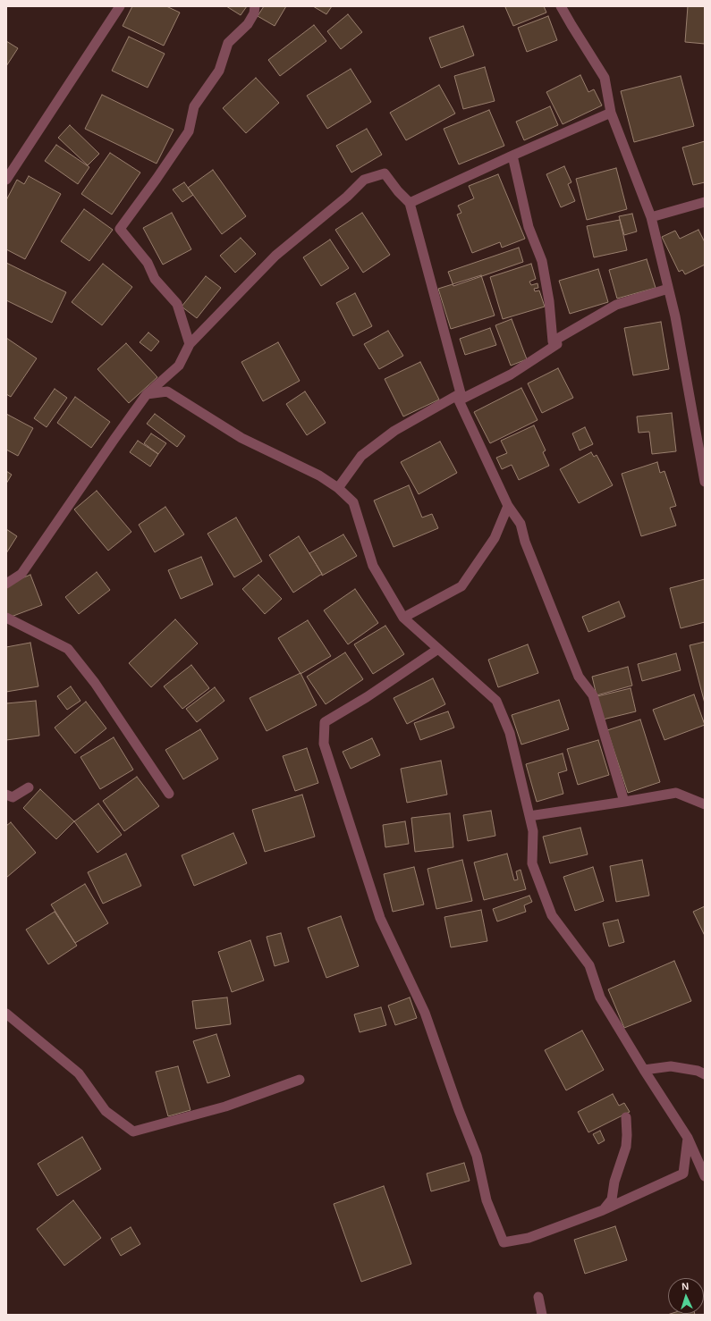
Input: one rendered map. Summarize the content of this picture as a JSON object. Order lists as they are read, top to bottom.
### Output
{
  "north": "top"
}
